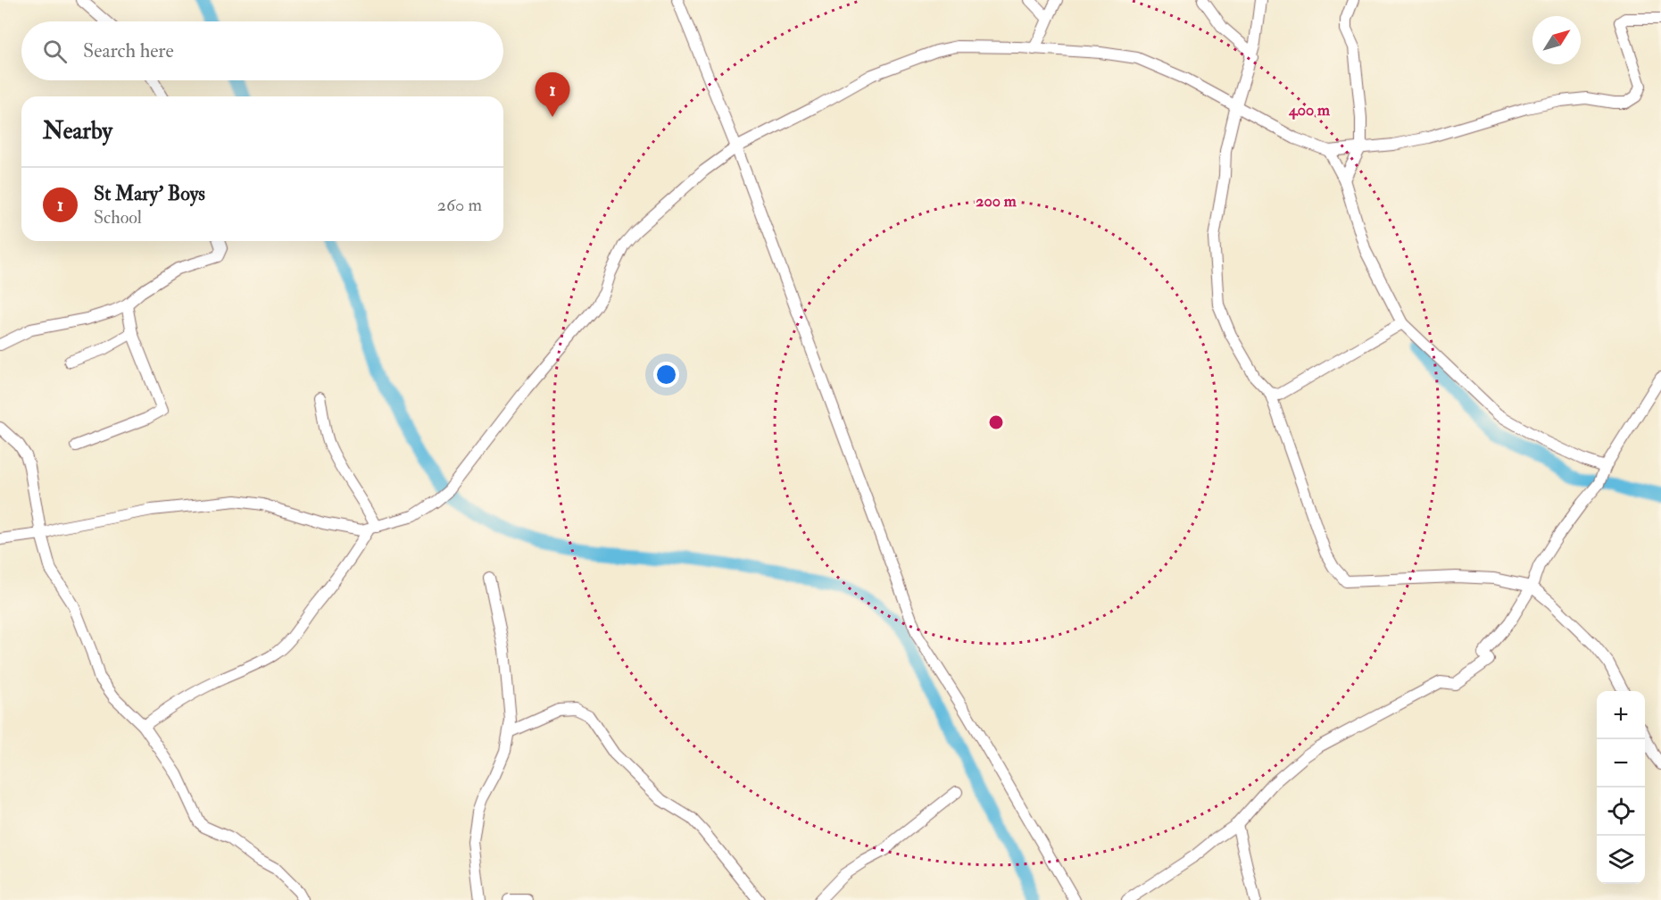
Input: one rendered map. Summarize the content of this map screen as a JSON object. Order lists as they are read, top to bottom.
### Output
{
  "north": "top right",
  "page": {
    "search": "Search here",
    "pins": "1",
    "heading": "Nearby",
    "list": [
      {
        "mark": "1",
        "name": "St Mary' Boys",
        "note": "School",
        "value": "260 m"
      }
    ],
    "map_buttons": ["+", "−"]
  },
  "rings": ["400 m", "200 m"]
}
